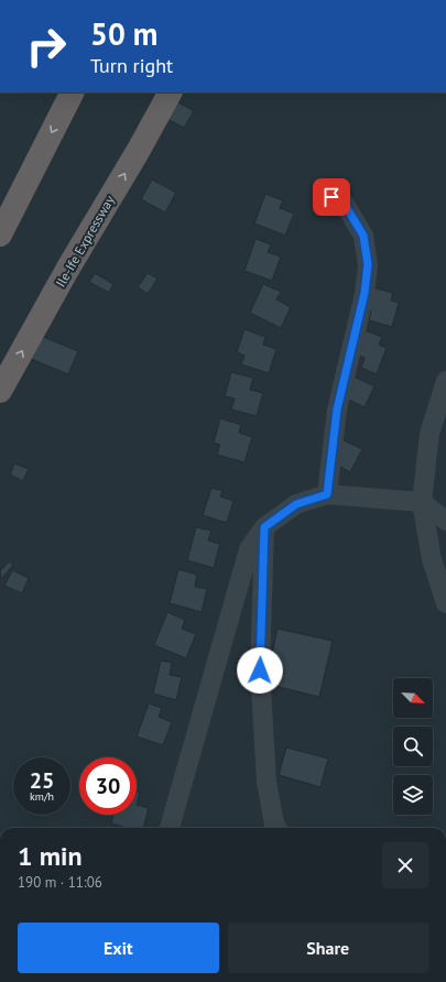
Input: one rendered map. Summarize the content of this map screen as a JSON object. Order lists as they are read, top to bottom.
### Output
{
  "streets": {
    "highway": ["Ile-Ife Expressway"]
  },
  "north": "bottom right",
  "page": {
    "turn": ["50 m", "Turn right"],
    "speed": "25 km/h",
    "limit": "30",
    "heading": ["1 min", "190 m · 11:06"],
    "buttons": ["Exit", "Share"]
  }
}
